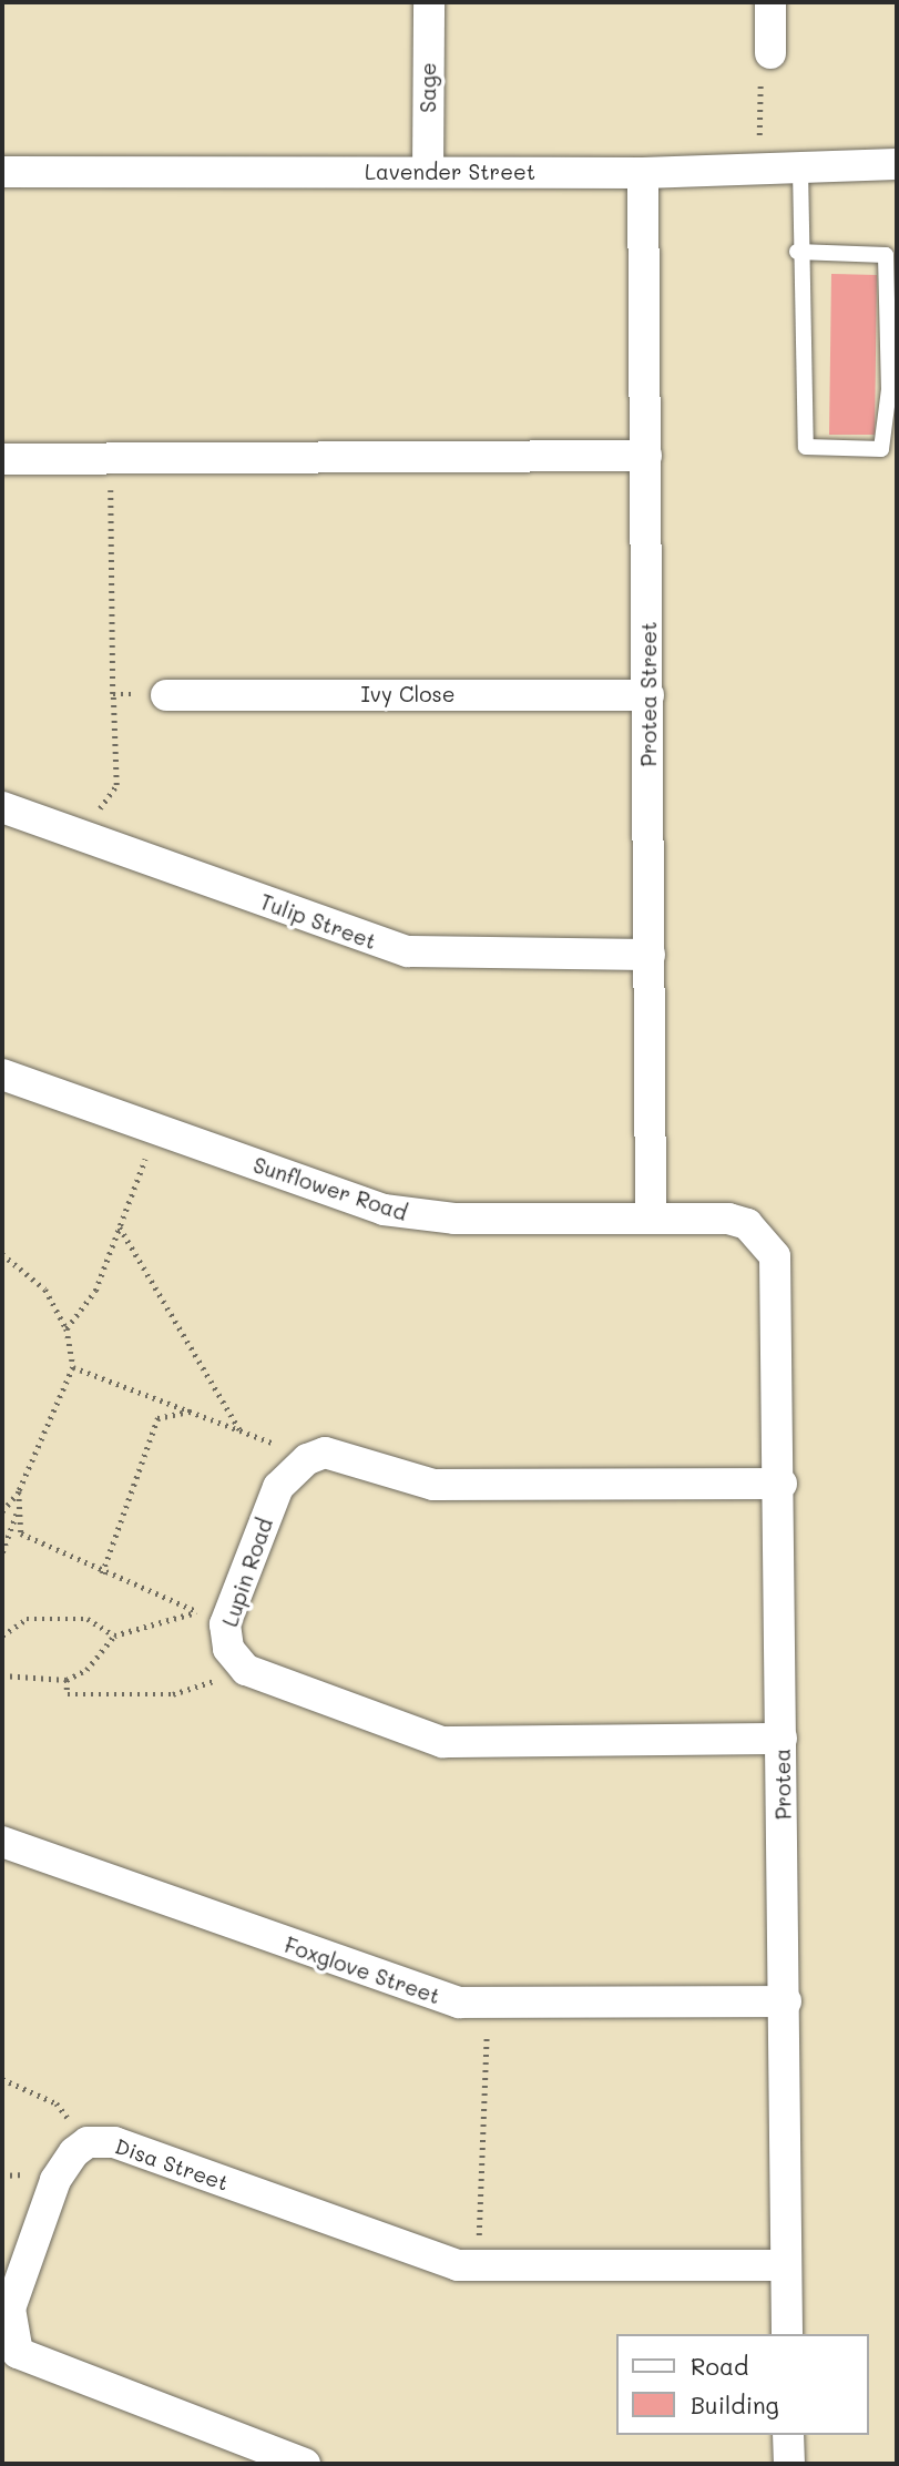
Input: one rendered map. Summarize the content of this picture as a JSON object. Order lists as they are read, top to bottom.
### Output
{
  "streets": {
    "street": [
      "Sage",
      "Lavender Street",
      "Ivy Close",
      "Protea Street",
      "Tulip Street",
      "Sunflower Road",
      "Lupin Road",
      "Protea",
      "Foxglove Street",
      "Disa Street"
    ]
  },
  "crossings": [
    ["Sage", "Lavender Street"],
    ["Lavender Street", "Protea Street"],
    ["Ivy Close", "Protea Street"],
    ["Protea Street", "Tulip Street"],
    ["Protea Street", "Sunflower Road"],
    ["Sunflower Road", "Protea"],
    ["Protea", "Foxglove Street"],
    ["Protea", "Disa Street"]
  ],
  "legend": ["Road", "Building"]
}
